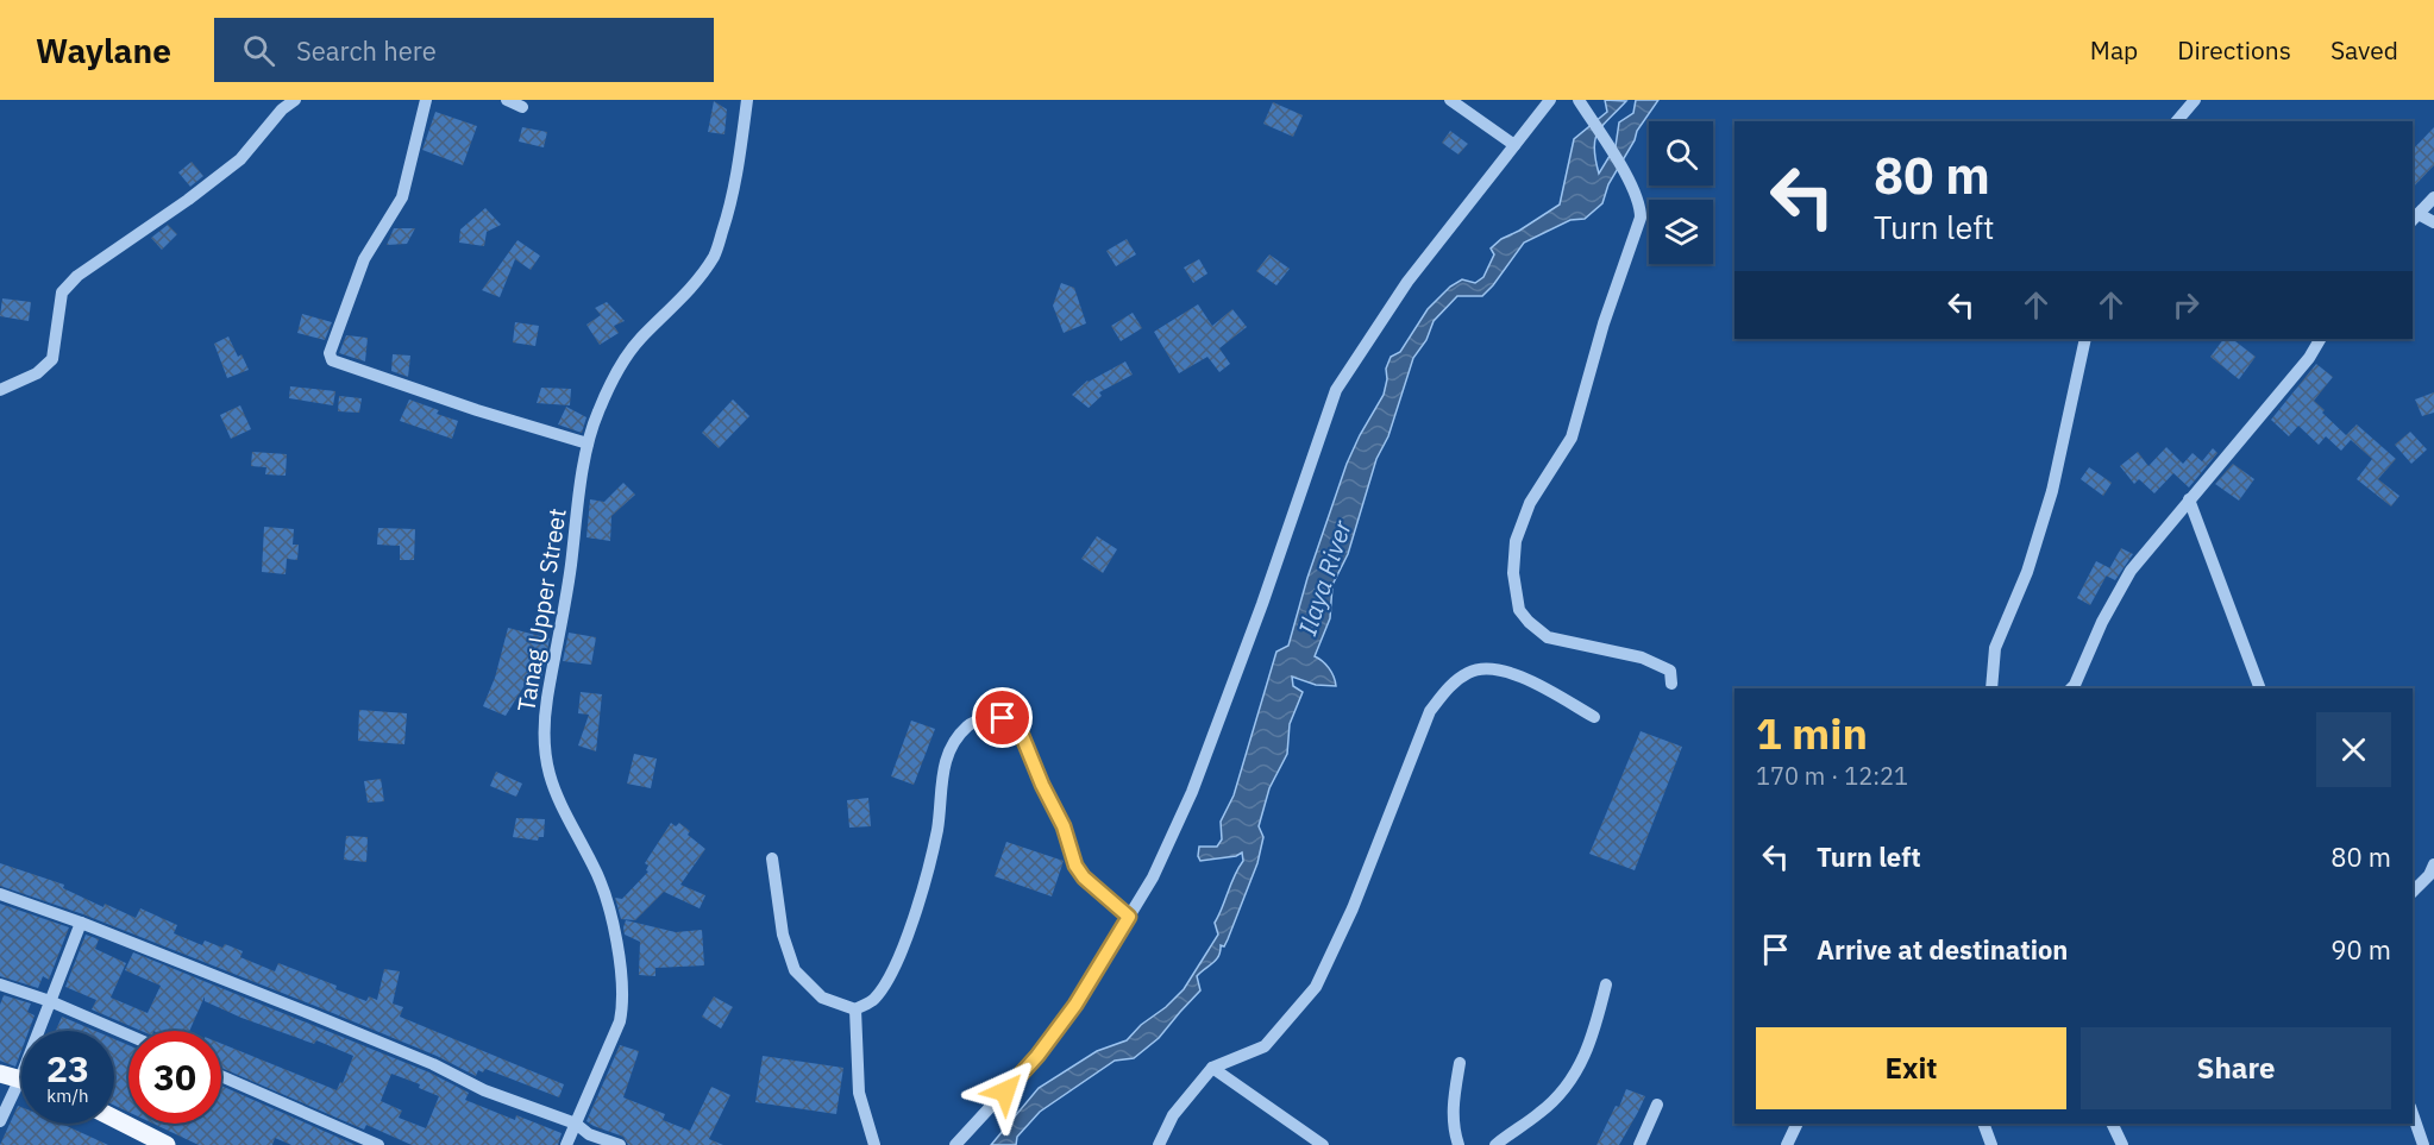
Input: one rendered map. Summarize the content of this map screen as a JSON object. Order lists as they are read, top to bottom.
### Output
{
  "streets": {
    "street": ["Tanag Upper Street"]
  },
  "water": ["Ilaya River"],
  "page": {
    "header": "Waylane",
    "search": "Search here",
    "nav": ["Map", "Directions", "Saved"],
    "turn": ["80 m", "Turn left"],
    "heading": ["1 min", "170 m · 12:21"],
    "list": [
      {
        "name": "Turn left",
        "value": "80 m"
      },
      {
        "name": "Arrive at destination",
        "value": "90 m"
      }
    ],
    "buttons": ["Exit", "Share"],
    "speed": "23 km/h",
    "limit": "30"
  }
}
